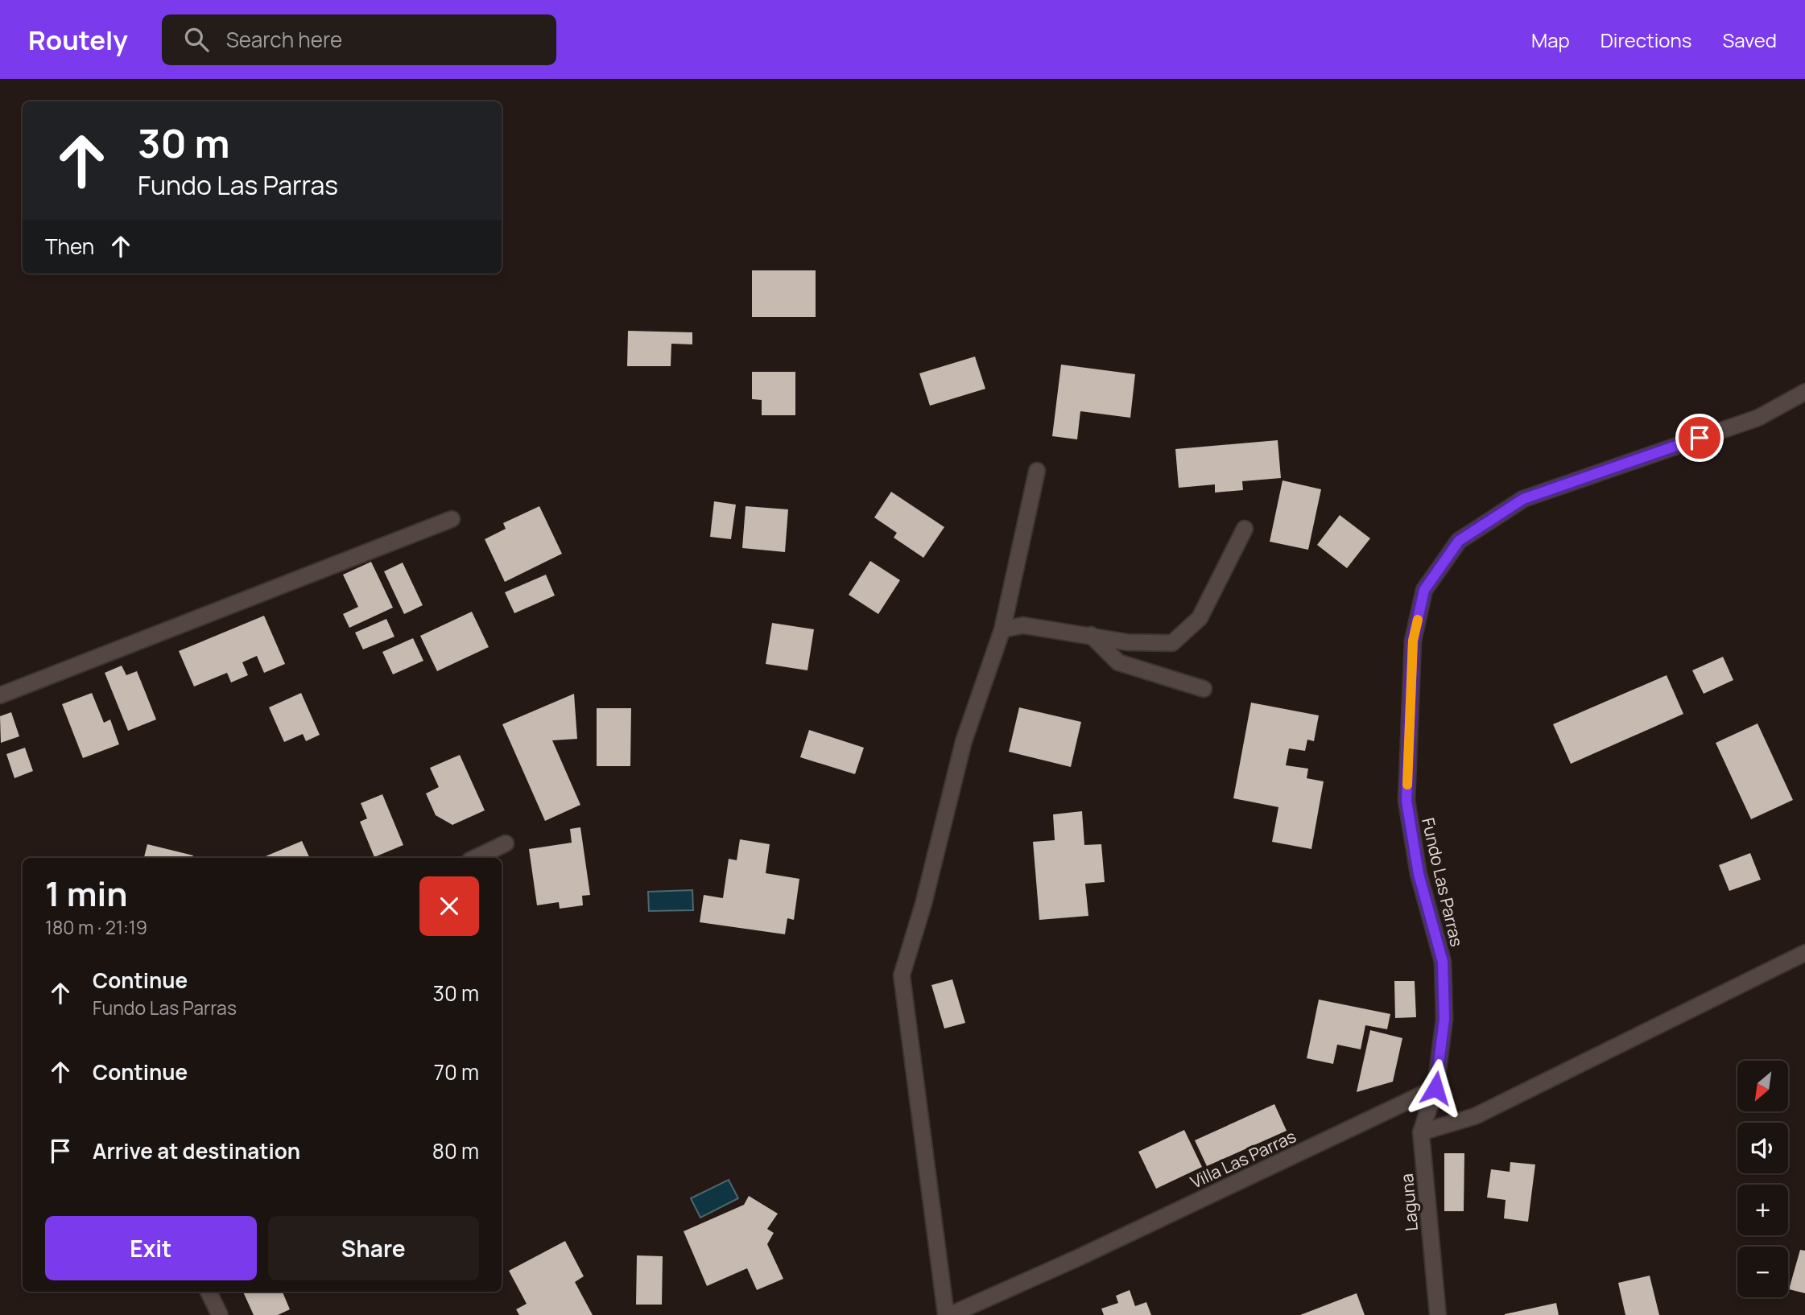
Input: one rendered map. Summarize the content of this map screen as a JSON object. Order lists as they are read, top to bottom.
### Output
{
  "streets": {
    "street": ["Fundo Las Parras", "Villa Las Parras", "Laguna"]
  },
  "crossings": [
    ["Fundo Las Parras", "Villa Las Parras"],
    ["Fundo Las Parras", "Laguna"],
    ["Villa Las Parras", "Laguna"]
  ],
  "north": "bottom left",
  "page": {
    "header": "Routely",
    "search": "Search here",
    "nav": ["Map", "Directions", "Saved"],
    "turn": ["30 m", "Fundo Las Parras"],
    "then": "Then",
    "heading": ["1 min", "180 m · 21:19"],
    "list": [
      {
        "name": "Continue",
        "note": "Fundo Las Parras",
        "value": "30 m"
      },
      {
        "name": "Continue",
        "value": "70 m"
      },
      {
        "name": "Arrive at destination",
        "value": "80 m"
      }
    ],
    "map_buttons": ["+", "−"],
    "buttons": ["Exit", "Share"]
  }
}
